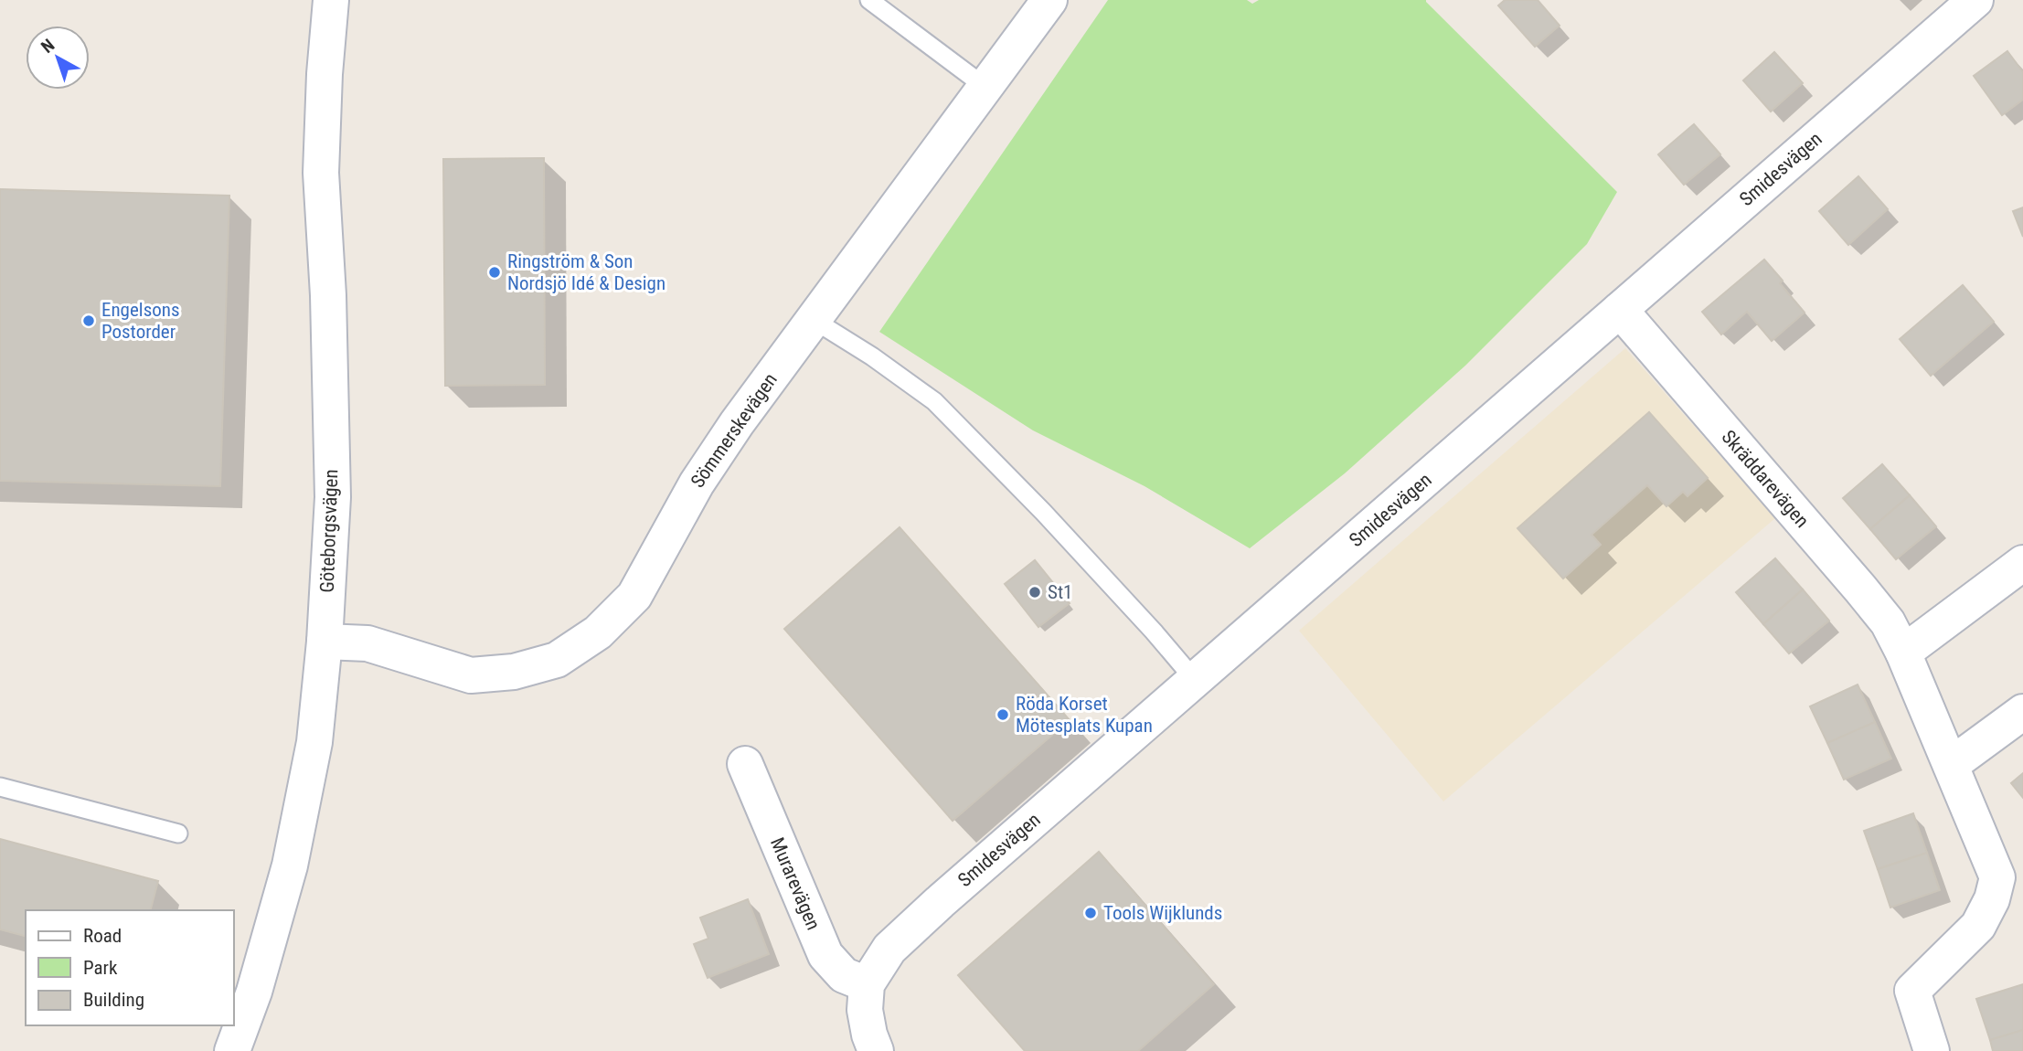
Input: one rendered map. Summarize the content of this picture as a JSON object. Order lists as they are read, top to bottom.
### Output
{
  "streets": {
    "street": [
      "Smidesvägen",
      "Sömmerskevägen",
      "Skräddarevägen",
      "Göteborgsvägen",
      "Murarevägen"
    ]
  },
  "crossings": [
    ["Smidesvägen", "Skräddarevägen"],
    ["Smidesvägen", "Murarevägen"],
    ["Sömmerskevägen", "Göteborgsvägen"]
  ],
  "places": [
    "Ringström & Son Nordsjö Idé & Design",
    "Engelsons Postorder",
    "St1",
    "Röda Korset Mötesplats Kupan",
    "Tools Wijklunds"
  ],
  "legend": ["Road", "Park", "Building"],
  "north": "top left"
}
